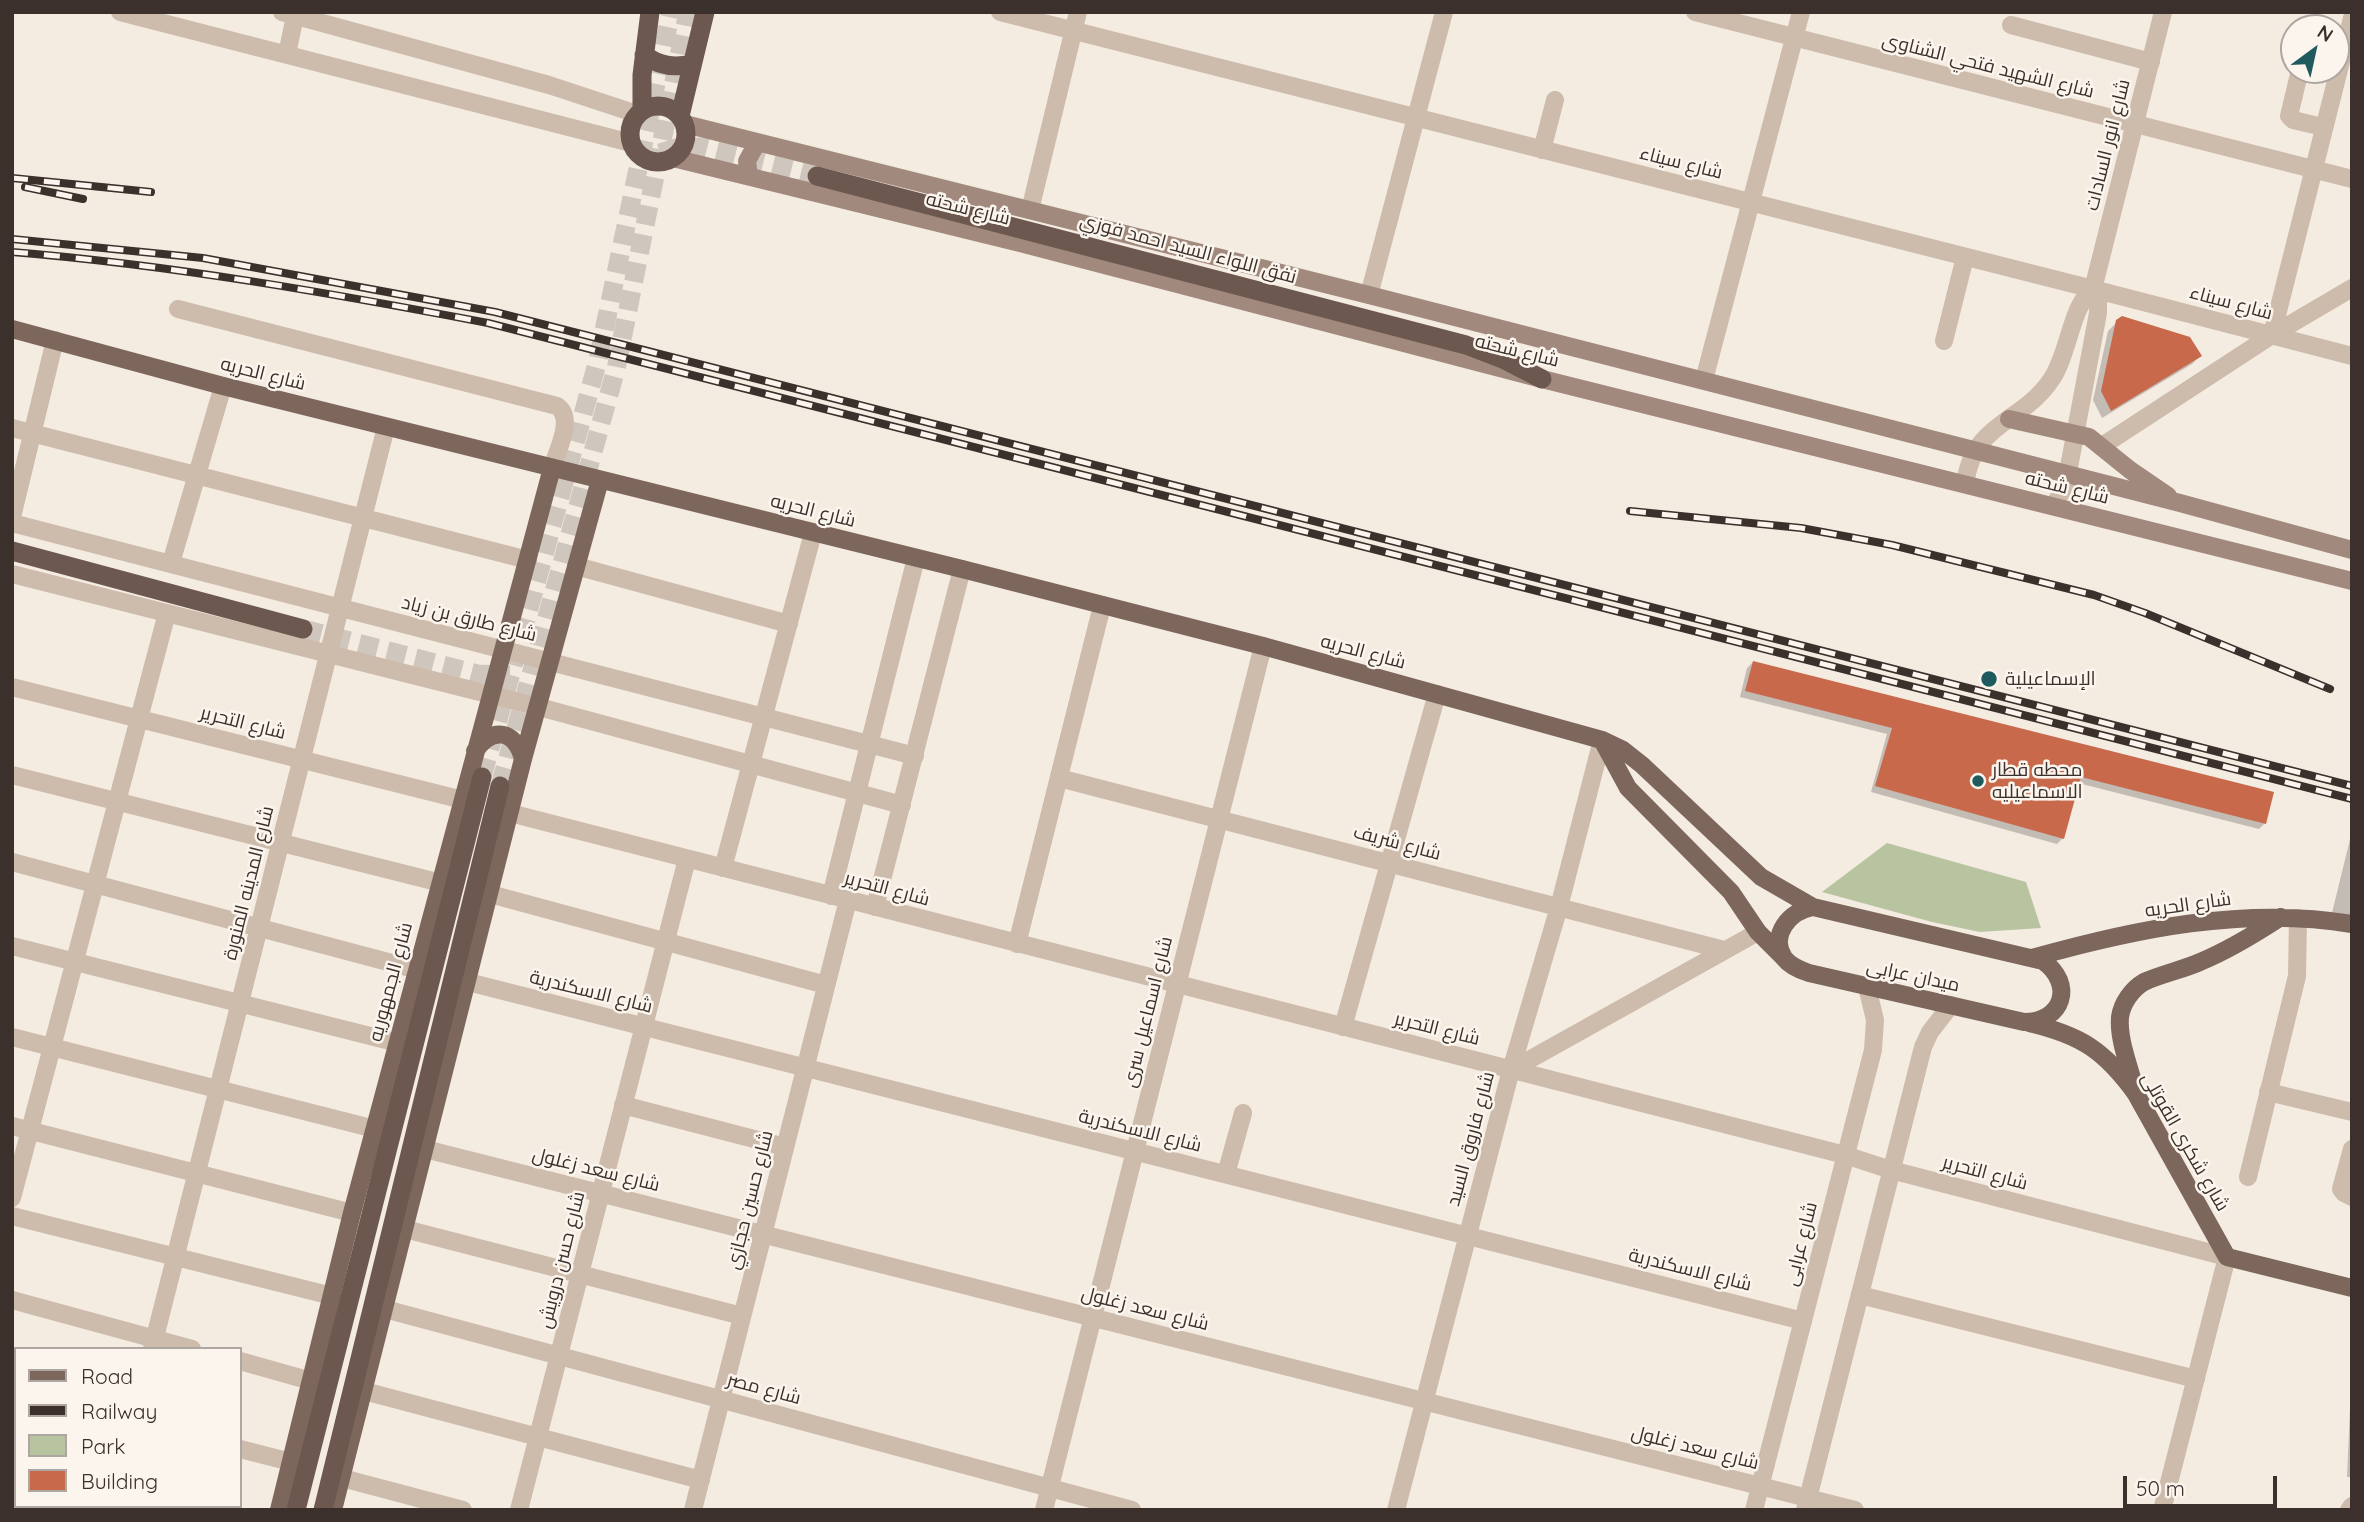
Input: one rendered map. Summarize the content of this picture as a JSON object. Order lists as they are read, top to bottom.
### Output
{
  "streets": {
    "highway": ["نفق اللواء السيد احمد فوزي", "شارع الجمهوريه"],
    "main road": [
      "شارع شحته",
      "شارع الحريه",
      "شارع التحرير",
      "ميدان عرابى",
      "شارع شكرى القوتلى"
    ],
    "street": [
      "شارع الشهيد فتحي الشناوى",
      "شارع انور السادات",
      "شارع سيناء",
      "شارع طارق بن زياد",
      "شارع شريف",
      "شارع المدينه المنورة",
      "شارع الاسكندرية",
      "شارع اسماعيل سرى",
      "شارع فاروق السيد",
      "شارع سعد زغلول",
      "شارع حسين حجازي",
      "شارع عرابى",
      "شارع حسن درويش",
      "شارع مصر"
    ]
  },
  "crossings": [
    ["شارع الشهيد فتحي الشناوى", "شارع انور السادات"],
    ["شارع انور السادات", "شارع سيناء"],
    ["شارع انور السادات", "شارع شحته"],
    ["شارع شحته", "نفق اللواء السيد احمد فوزي"],
    ["شارع الحريه", "شارع المدينه المنورة"],
    ["شارع الحريه", "شارع الجمهوريه"],
    ["شارع الحريه", "شارع اسماعيل سرى"],
    ["شارع الحريه", "شارع فاروق السيد"],
    ["شارع الحريه", "شارع حسين حجازي"],
    ["شارع طارق بن زياد", "شارع المدينه المنورة"],
    ["شارع طارق بن زياد", "شارع الجمهوريه"],
    ["شارع طارق بن زياد", "شارع حسين حجازي"],
    ["شارع التحرير", "شارع المدينه المنورة"],
    ["شارع التحرير", "شارع الجمهوريه"],
    ["شارع التحرير", "شارع اسماعيل سرى"],
    ["شارع التحرير", "شارع فاروق السيد"],
    ["شارع التحرير", "شارع شكرى القوتلى"],
    ["شارع التحرير", "شارع حسين حجازي"],
    ["شارع التحرير", "شارع عرابى"],
    ["شارع التحرير", "شارع حسن درويش"],
    ["شارع شريف", "شارع اسماعيل سرى"],
    ["شارع شريف", "شارع فاروق السيد"],
    ["ميدان عرابى", "شارع شكرى القوتلى"],
    ["ميدان عرابى", "شارع عرابى"],
    ["شارع الاسكندرية", "شارع اسماعيل سرى"],
    ["شارع الاسكندرية", "شارع فاروق السيد"],
    ["شارع الاسكندرية", "شارع حسين حجازي"],
    ["شارع الاسكندرية", "شارع عرابى"],
    ["شارع الاسكندرية", "شارع حسن درويش"],
    ["شارع اسماعيل سرى", "شارع سعد زغلول"],
    ["شارع اسماعيل سرى", "شارع مصر"],
    ["شارع فاروق السيد", "شارع سعد زغلول"],
    ["شارع سعد زغلول", "شارع حسين حجازي"],
    ["شارع سعد زغلول", "شارع عرابى"],
    ["شارع سعد زغلول", "شارع حسن درويش"],
    ["شارع حسين حجازي", "شارع مصر"],
    ["شارع حسن درويش", "شارع مصر"]
  ],
  "places": ["الإسماعيلية", "محطه قطار الاسماعيليه"],
  "legend": [
    "Road",
    "Railway",
    "Park",
    "Building"
  ],
  "scale_bar": "50 m",
  "north": "top right"
}
